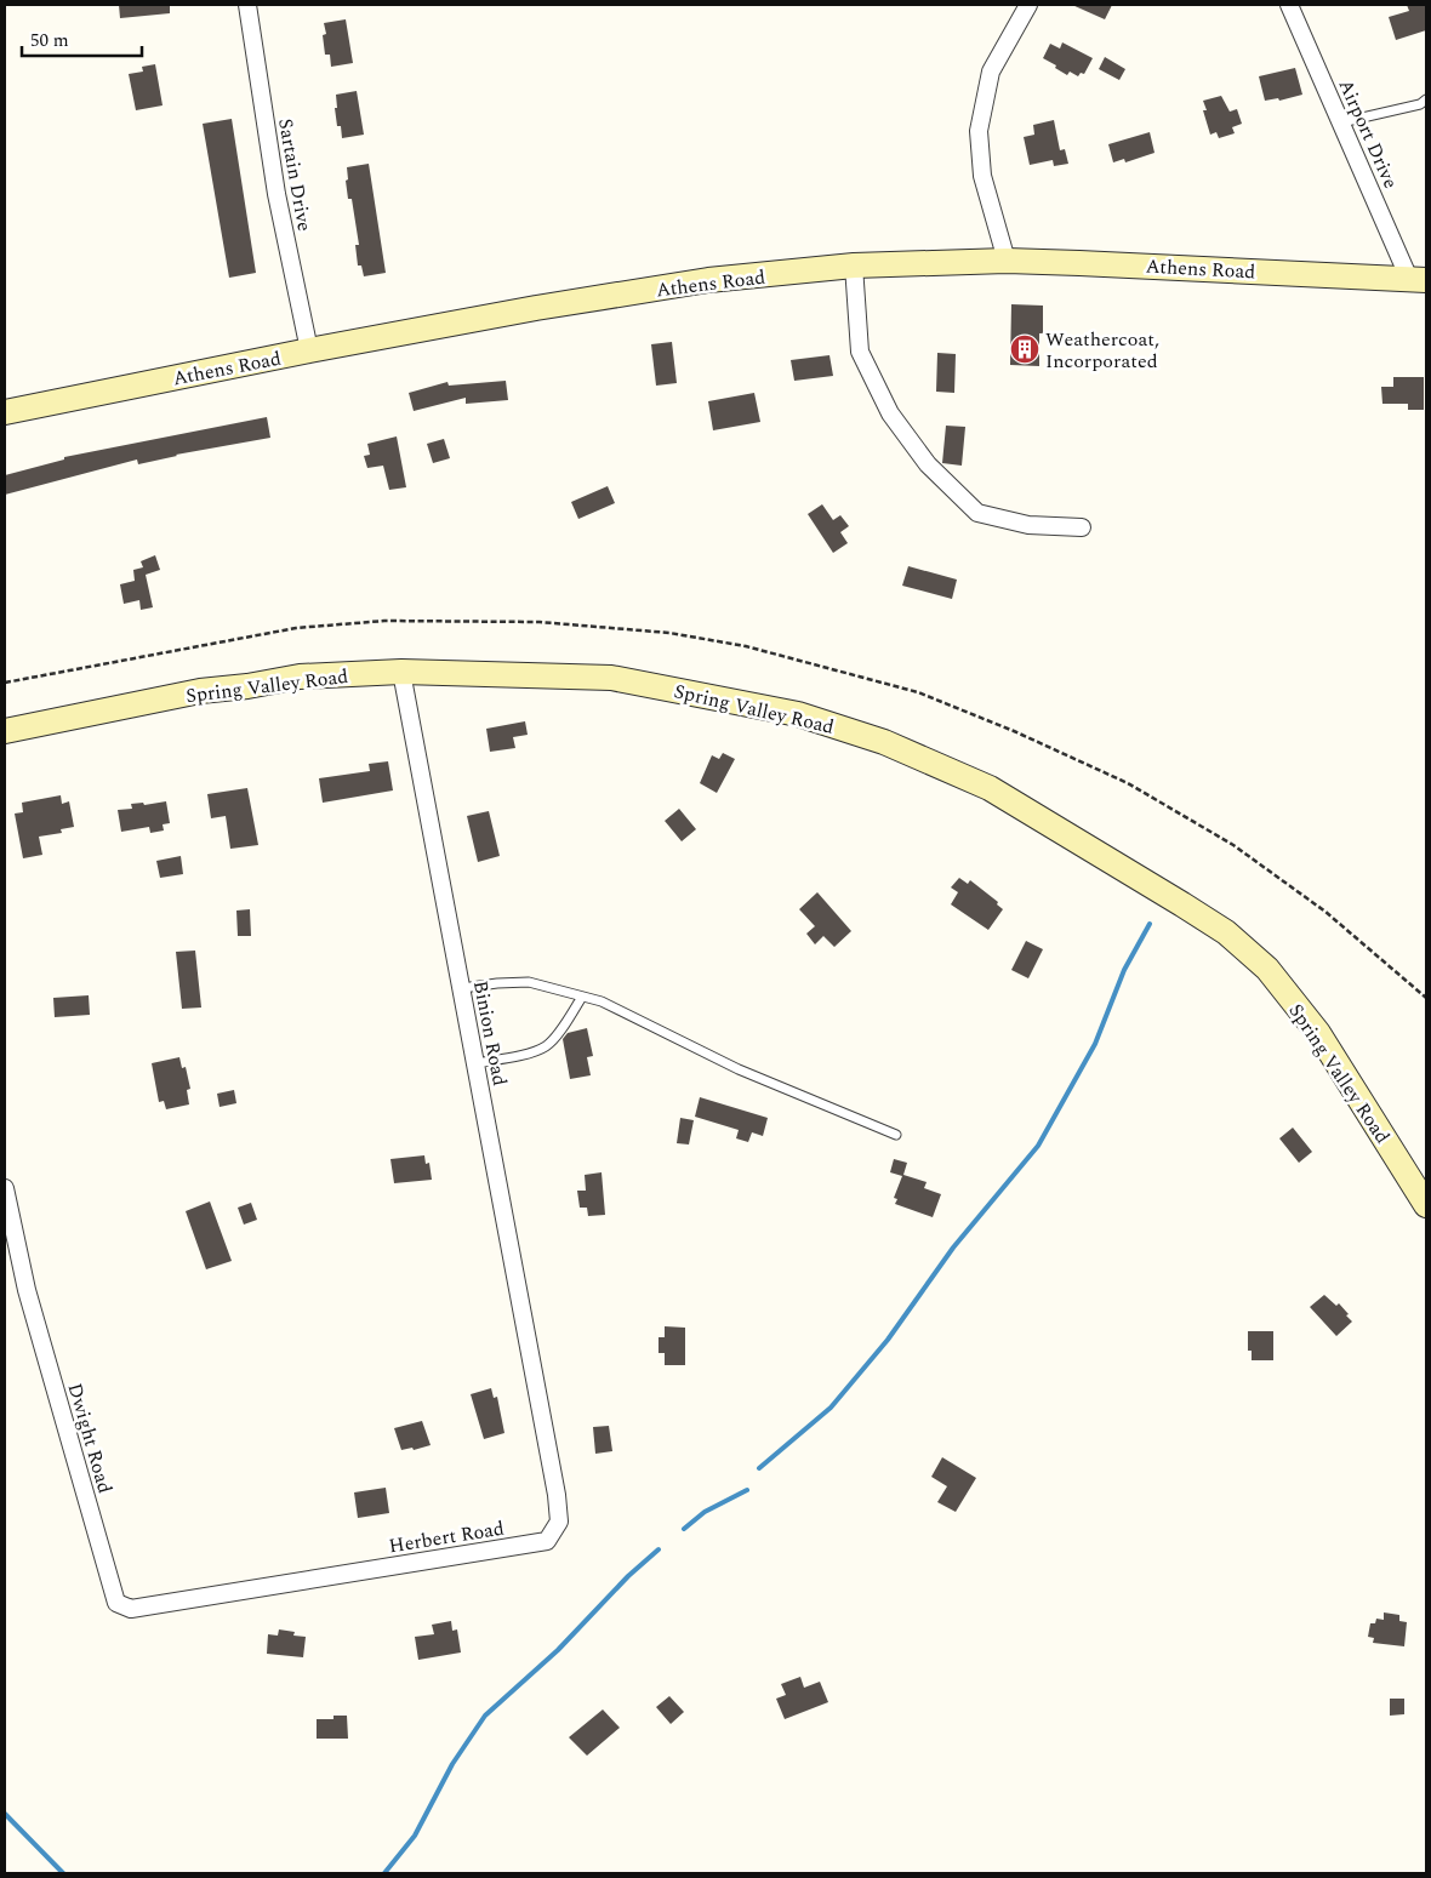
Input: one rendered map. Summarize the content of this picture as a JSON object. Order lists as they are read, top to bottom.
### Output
{
  "streets": {
    "street": [
      "Airport Drive",
      "Sartain Drive",
      "Athens Road",
      "Spring Valley Road",
      "Binion Road",
      "Dwight Road",
      "Herbert Road"
    ]
  },
  "crossings": [
    ["Airport Drive", "Athens Road"],
    ["Sartain Drive", "Athens Road"],
    ["Spring Valley Road", "Binion Road"],
    ["Binion Road", "Herbert Road"],
    ["Dwight Road", "Herbert Road"]
  ],
  "places": {
    "building": ["Weathercoat, Incorporated"]
  },
  "scale_bar": "50 m"
}
